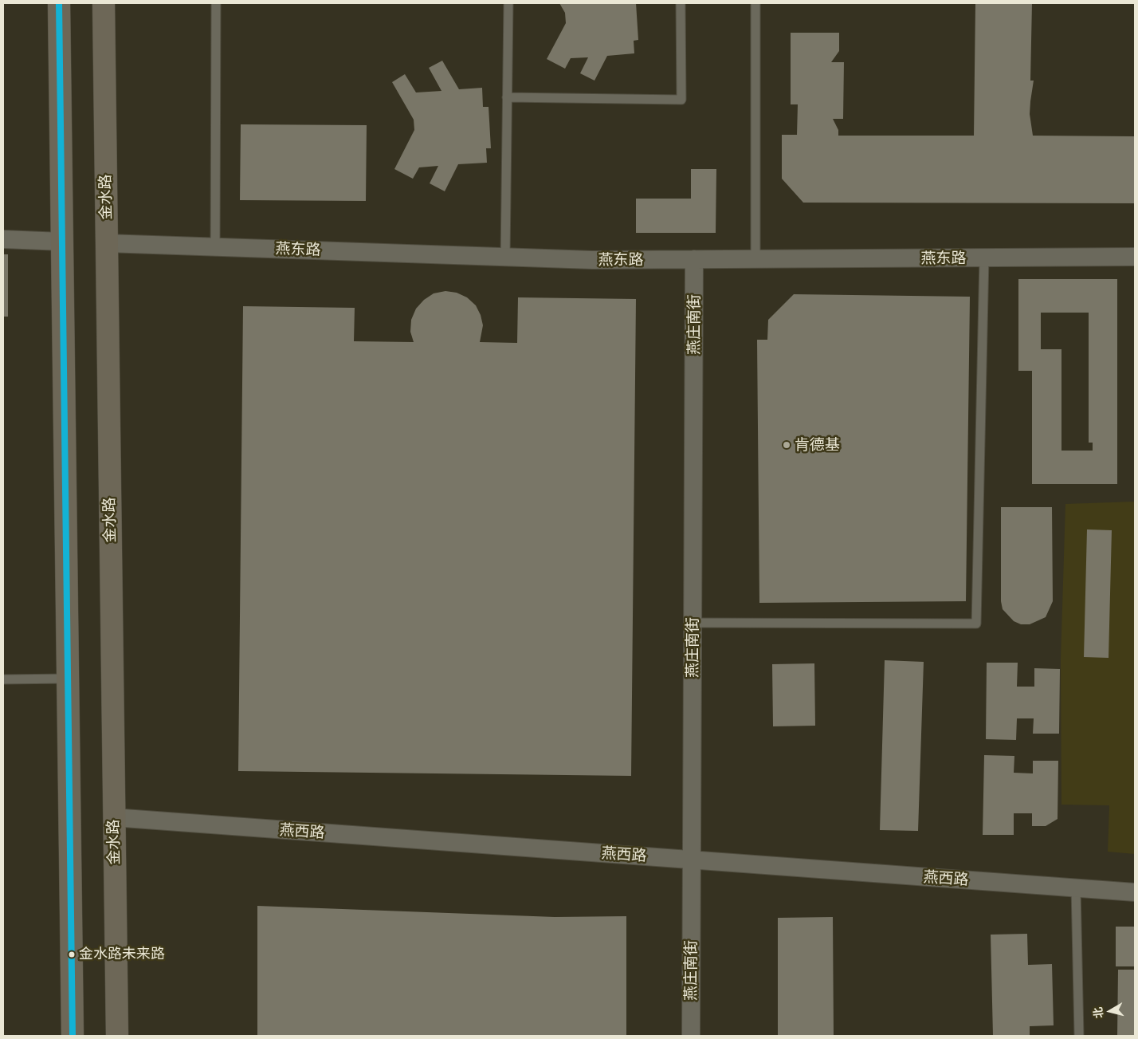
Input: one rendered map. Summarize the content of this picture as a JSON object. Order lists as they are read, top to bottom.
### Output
{
  "streets": {
    "main road": ["金水路"],
    "street": ["燕东路", "燕庄南街", "燕西路"]
  },
  "crossings": [
    ["金水路", "燕东路"],
    ["金水路", "燕西路"],
    ["燕东路", "燕庄南街"],
    ["燕庄南街", "燕西路"]
  ],
  "places": ["肯德基", "金水路未来路"],
  "north": "left"
}
